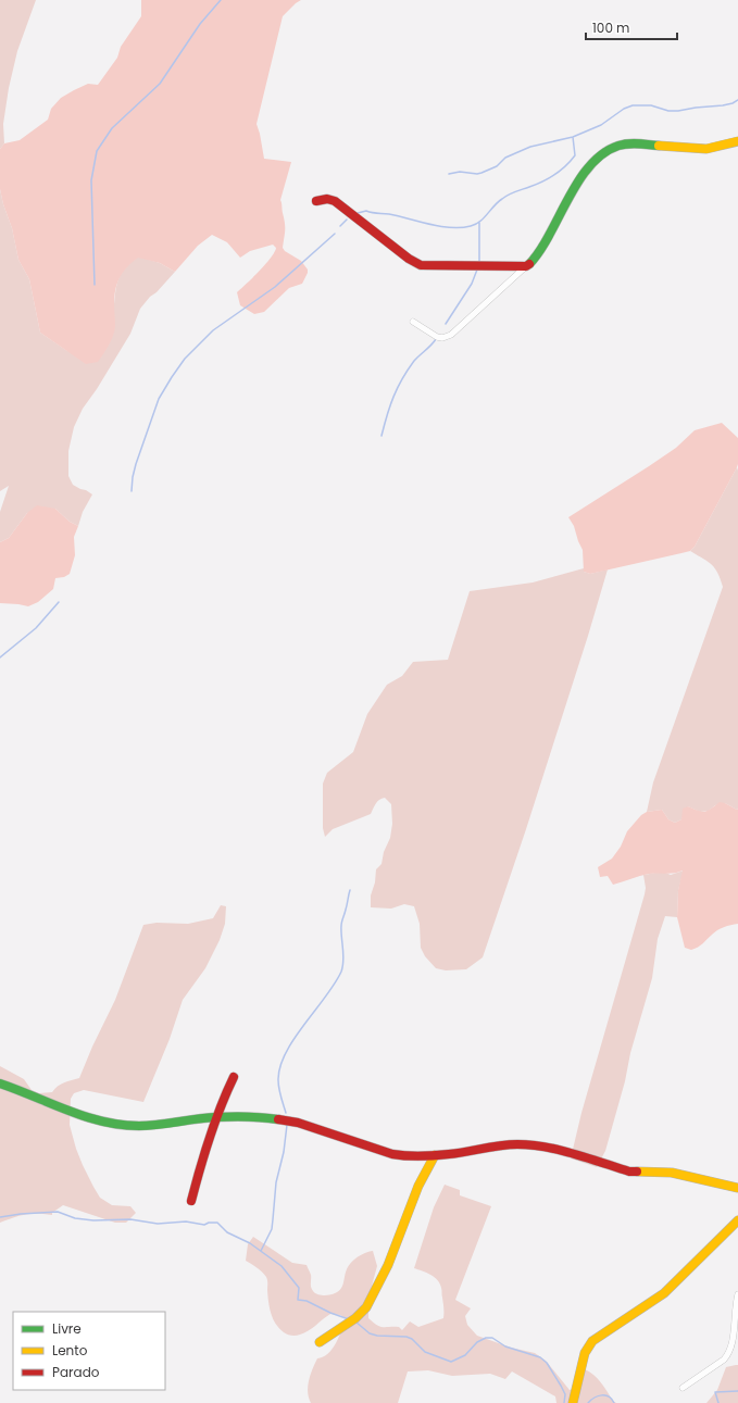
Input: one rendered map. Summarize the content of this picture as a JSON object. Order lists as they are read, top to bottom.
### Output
{
  "legend": ["Livre", "Lento", "Parado"],
  "scale_bar": "100 m"
}
